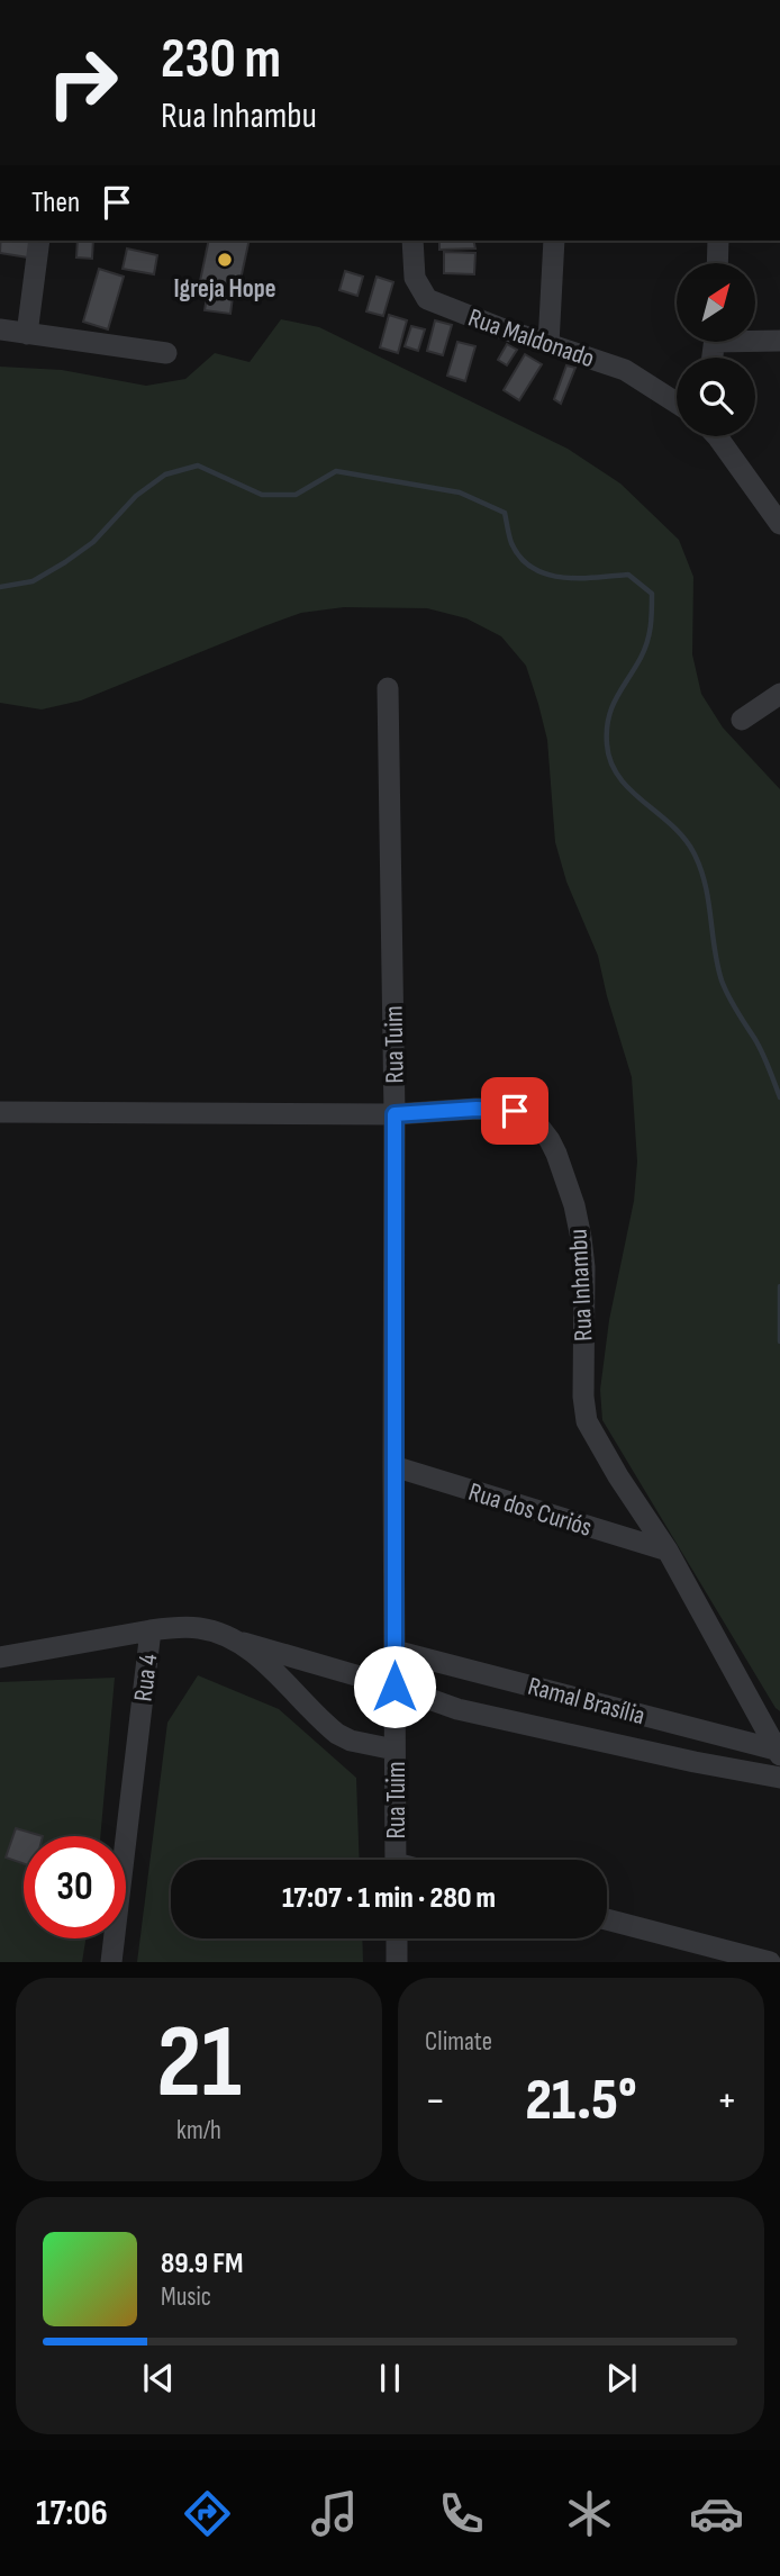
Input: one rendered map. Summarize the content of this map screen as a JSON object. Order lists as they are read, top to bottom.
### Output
{
  "streets": {
    "street": [
      "Rua Maldonado",
      "Rua Tuim",
      "Rua Inhambu",
      "Rua dos Curiós",
      "Rua 4",
      "Ramal Brasília"
    ]
  },
  "crossings": [
    ["Rua Tuim", "Rua Inhambu"],
    ["Rua Tuim", "Rua dos Curiós"],
    ["Rua Tuim", "Rua 4"],
    ["Rua Tuim", "Ramal Brasília"],
    ["Rua Inhambu", "Rua dos Curiós"],
    ["Rua Inhambu", "Ramal Brasília"],
    ["Rua 4", "Ramal Brasília"]
  ],
  "places": ["Igreja Hope"],
  "north": "top right",
  "page": {
    "turn": ["230 m", "Rua Inhambu"],
    "then": "Then",
    "limit": "30",
    "trip": "17:07 · 1 min · 280 m",
    "tile": [
      ["21", "km/h"],
      "Climate"
    ],
    "heat": ["−", "21.5°", "+"],
    "song": ["89.9 FM", "Music"],
    "tabs": "17:06"
  }
}
